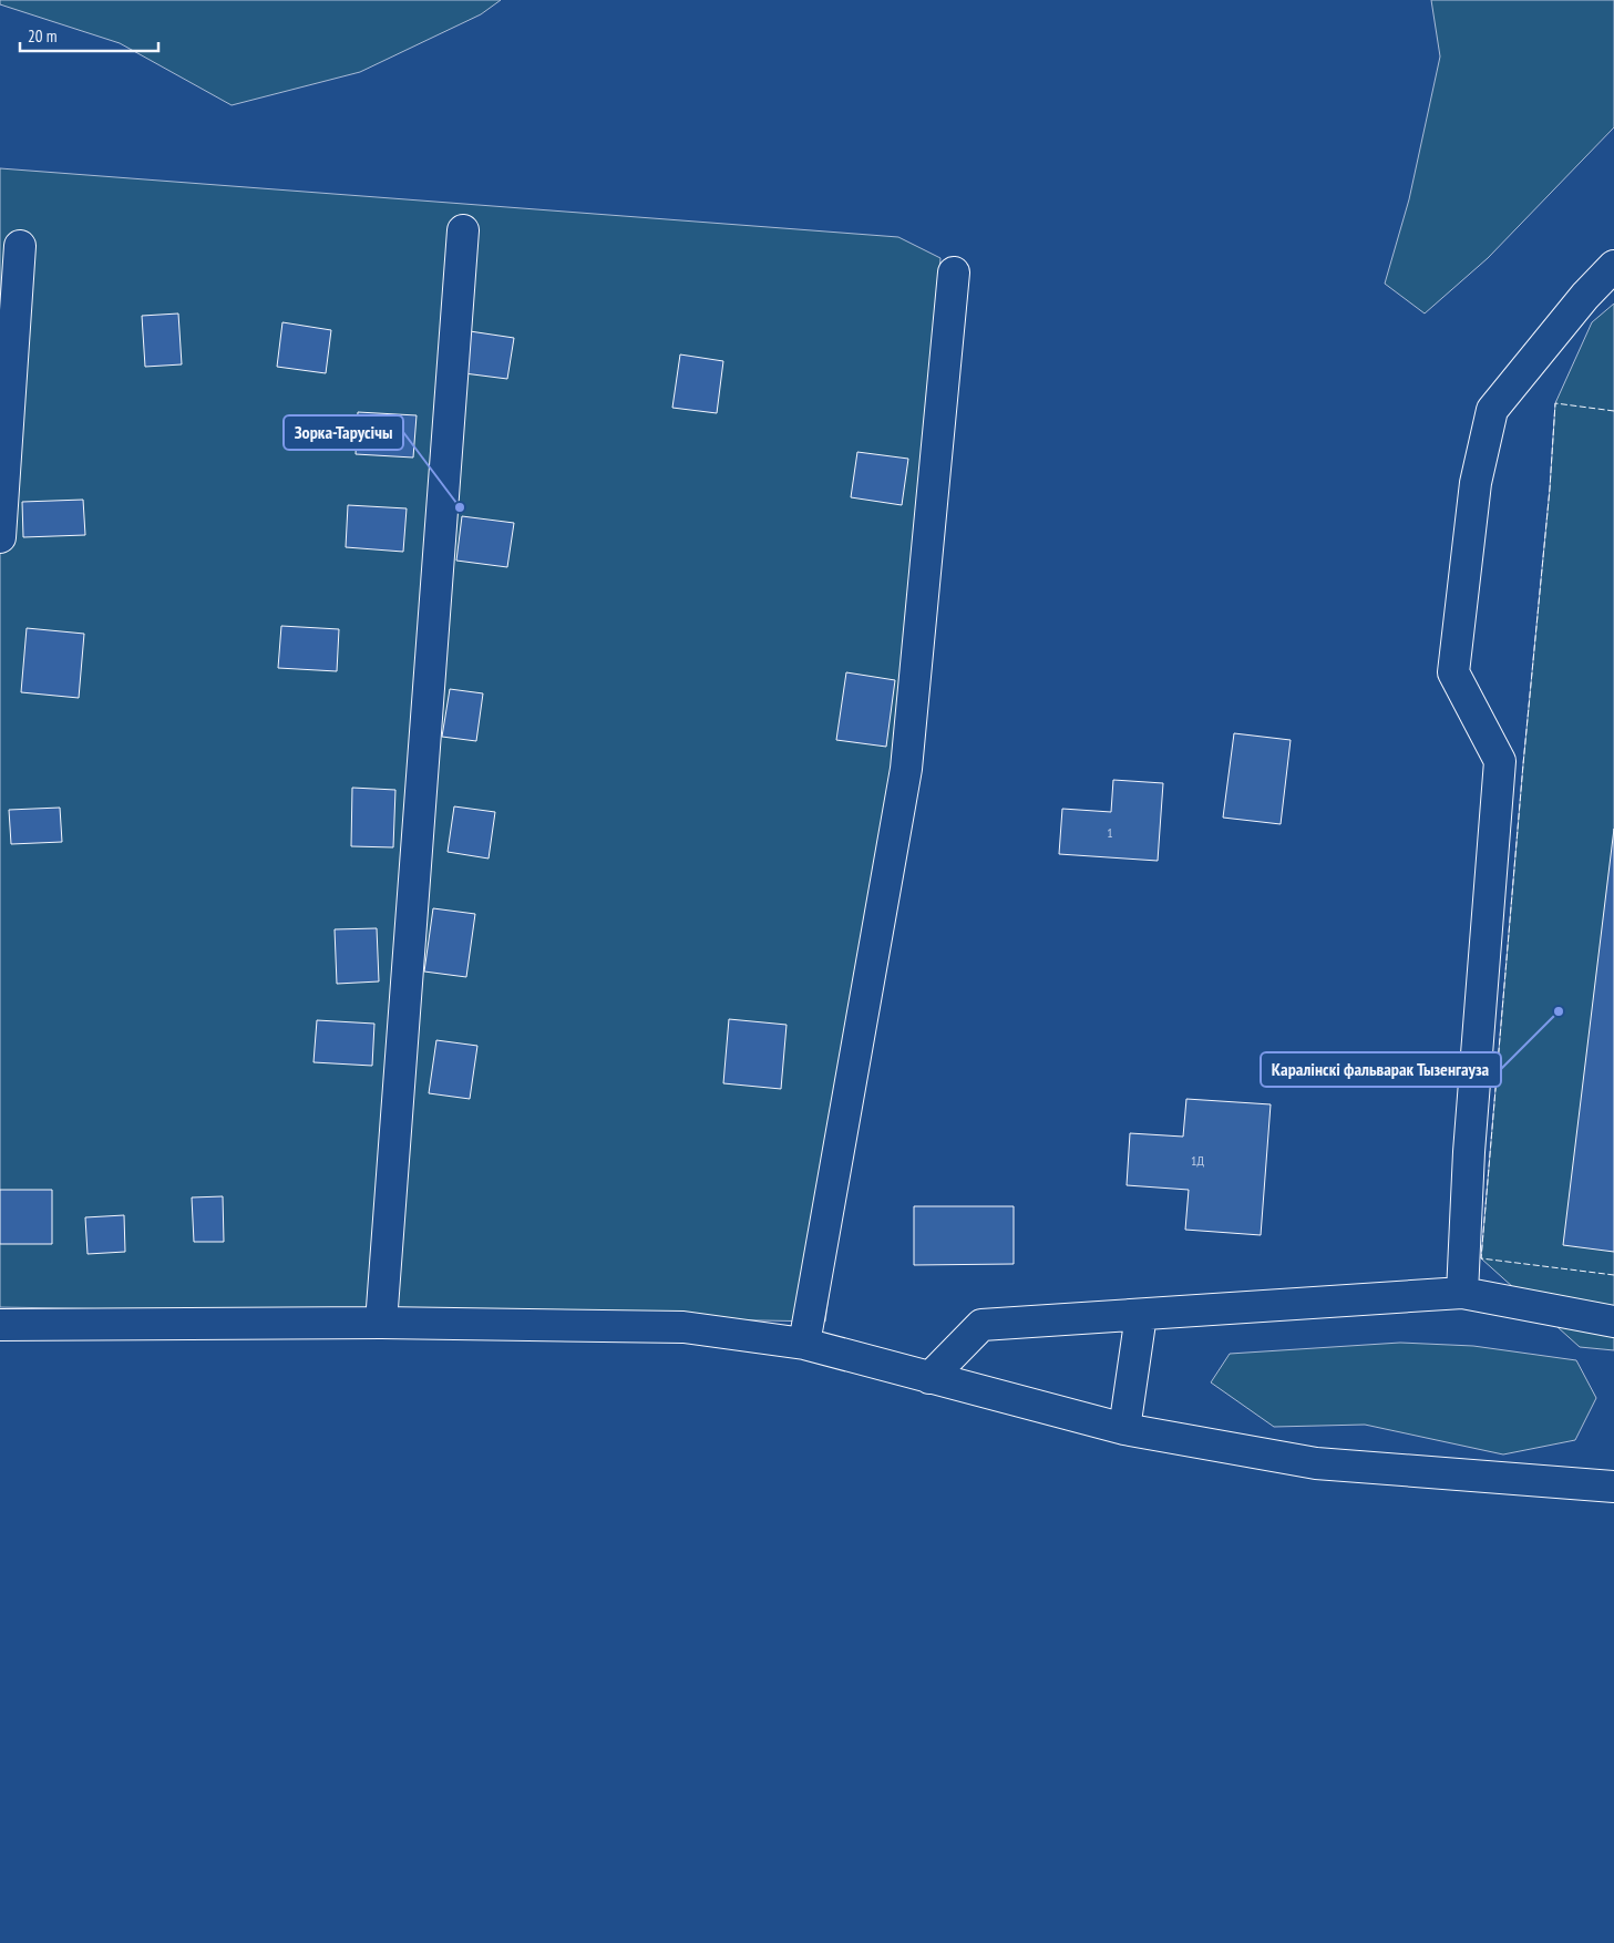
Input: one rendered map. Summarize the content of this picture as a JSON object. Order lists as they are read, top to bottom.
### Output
{
  "places": ["Зорка-Тарусічы", "Каралінскі фальварак Тызенгауза"],
  "house_numbers": ["1", "1Д"],
  "scale_bar": "20 m"
}
